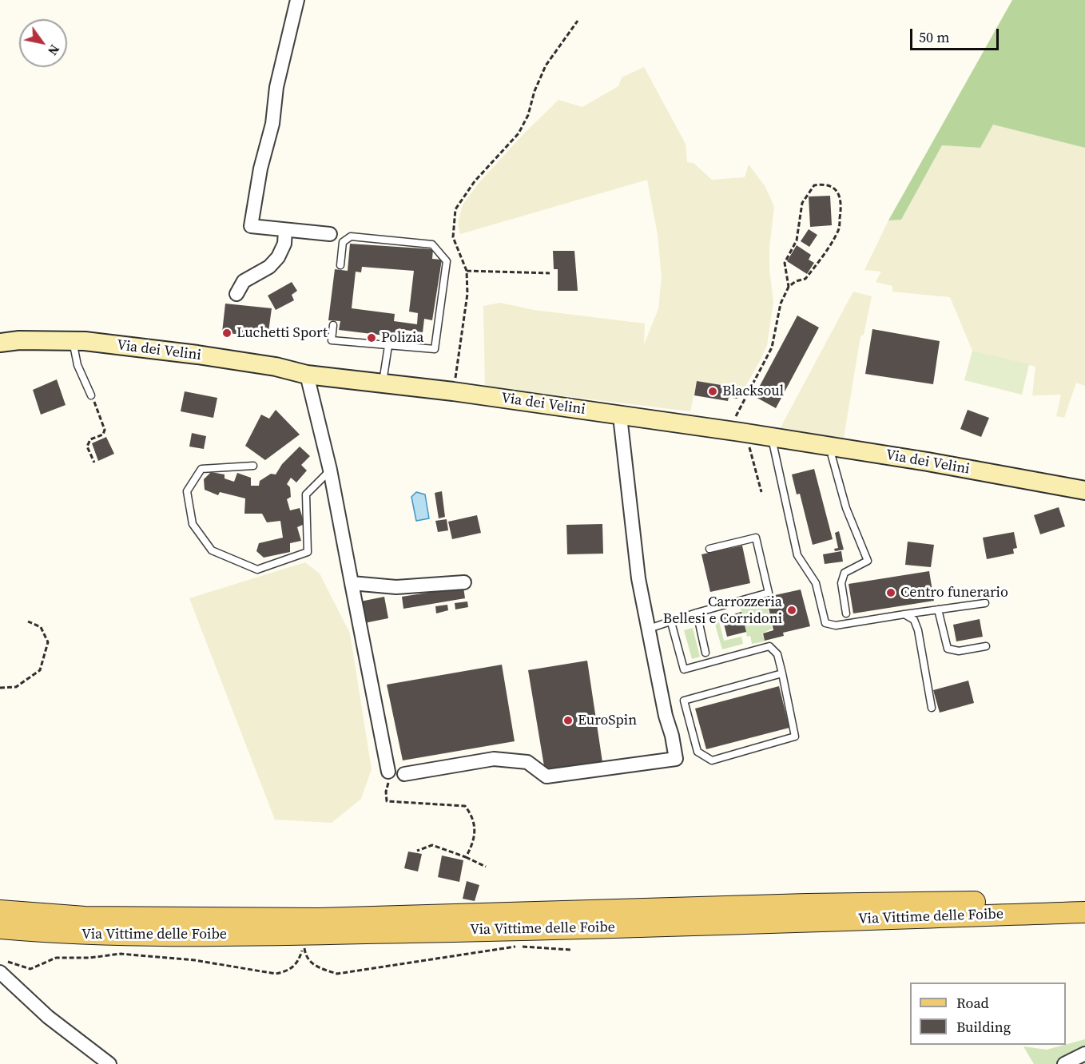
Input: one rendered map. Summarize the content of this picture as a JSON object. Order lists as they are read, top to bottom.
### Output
{
  "streets": {
    "main road": ["Via Vittime delle Foibe"],
    "street": ["Via dei Velini"]
  },
  "places": [
    "Luchetti Sport",
    "Polizia",
    "Blacksoul",
    "Centro funerario",
    "Carrozzeria Bellesi e Corridoni",
    "EuroSpin"
  ],
  "legend": ["Road", "Building"],
  "scale_bar": "50 m",
  "north": "bottom right"
}
